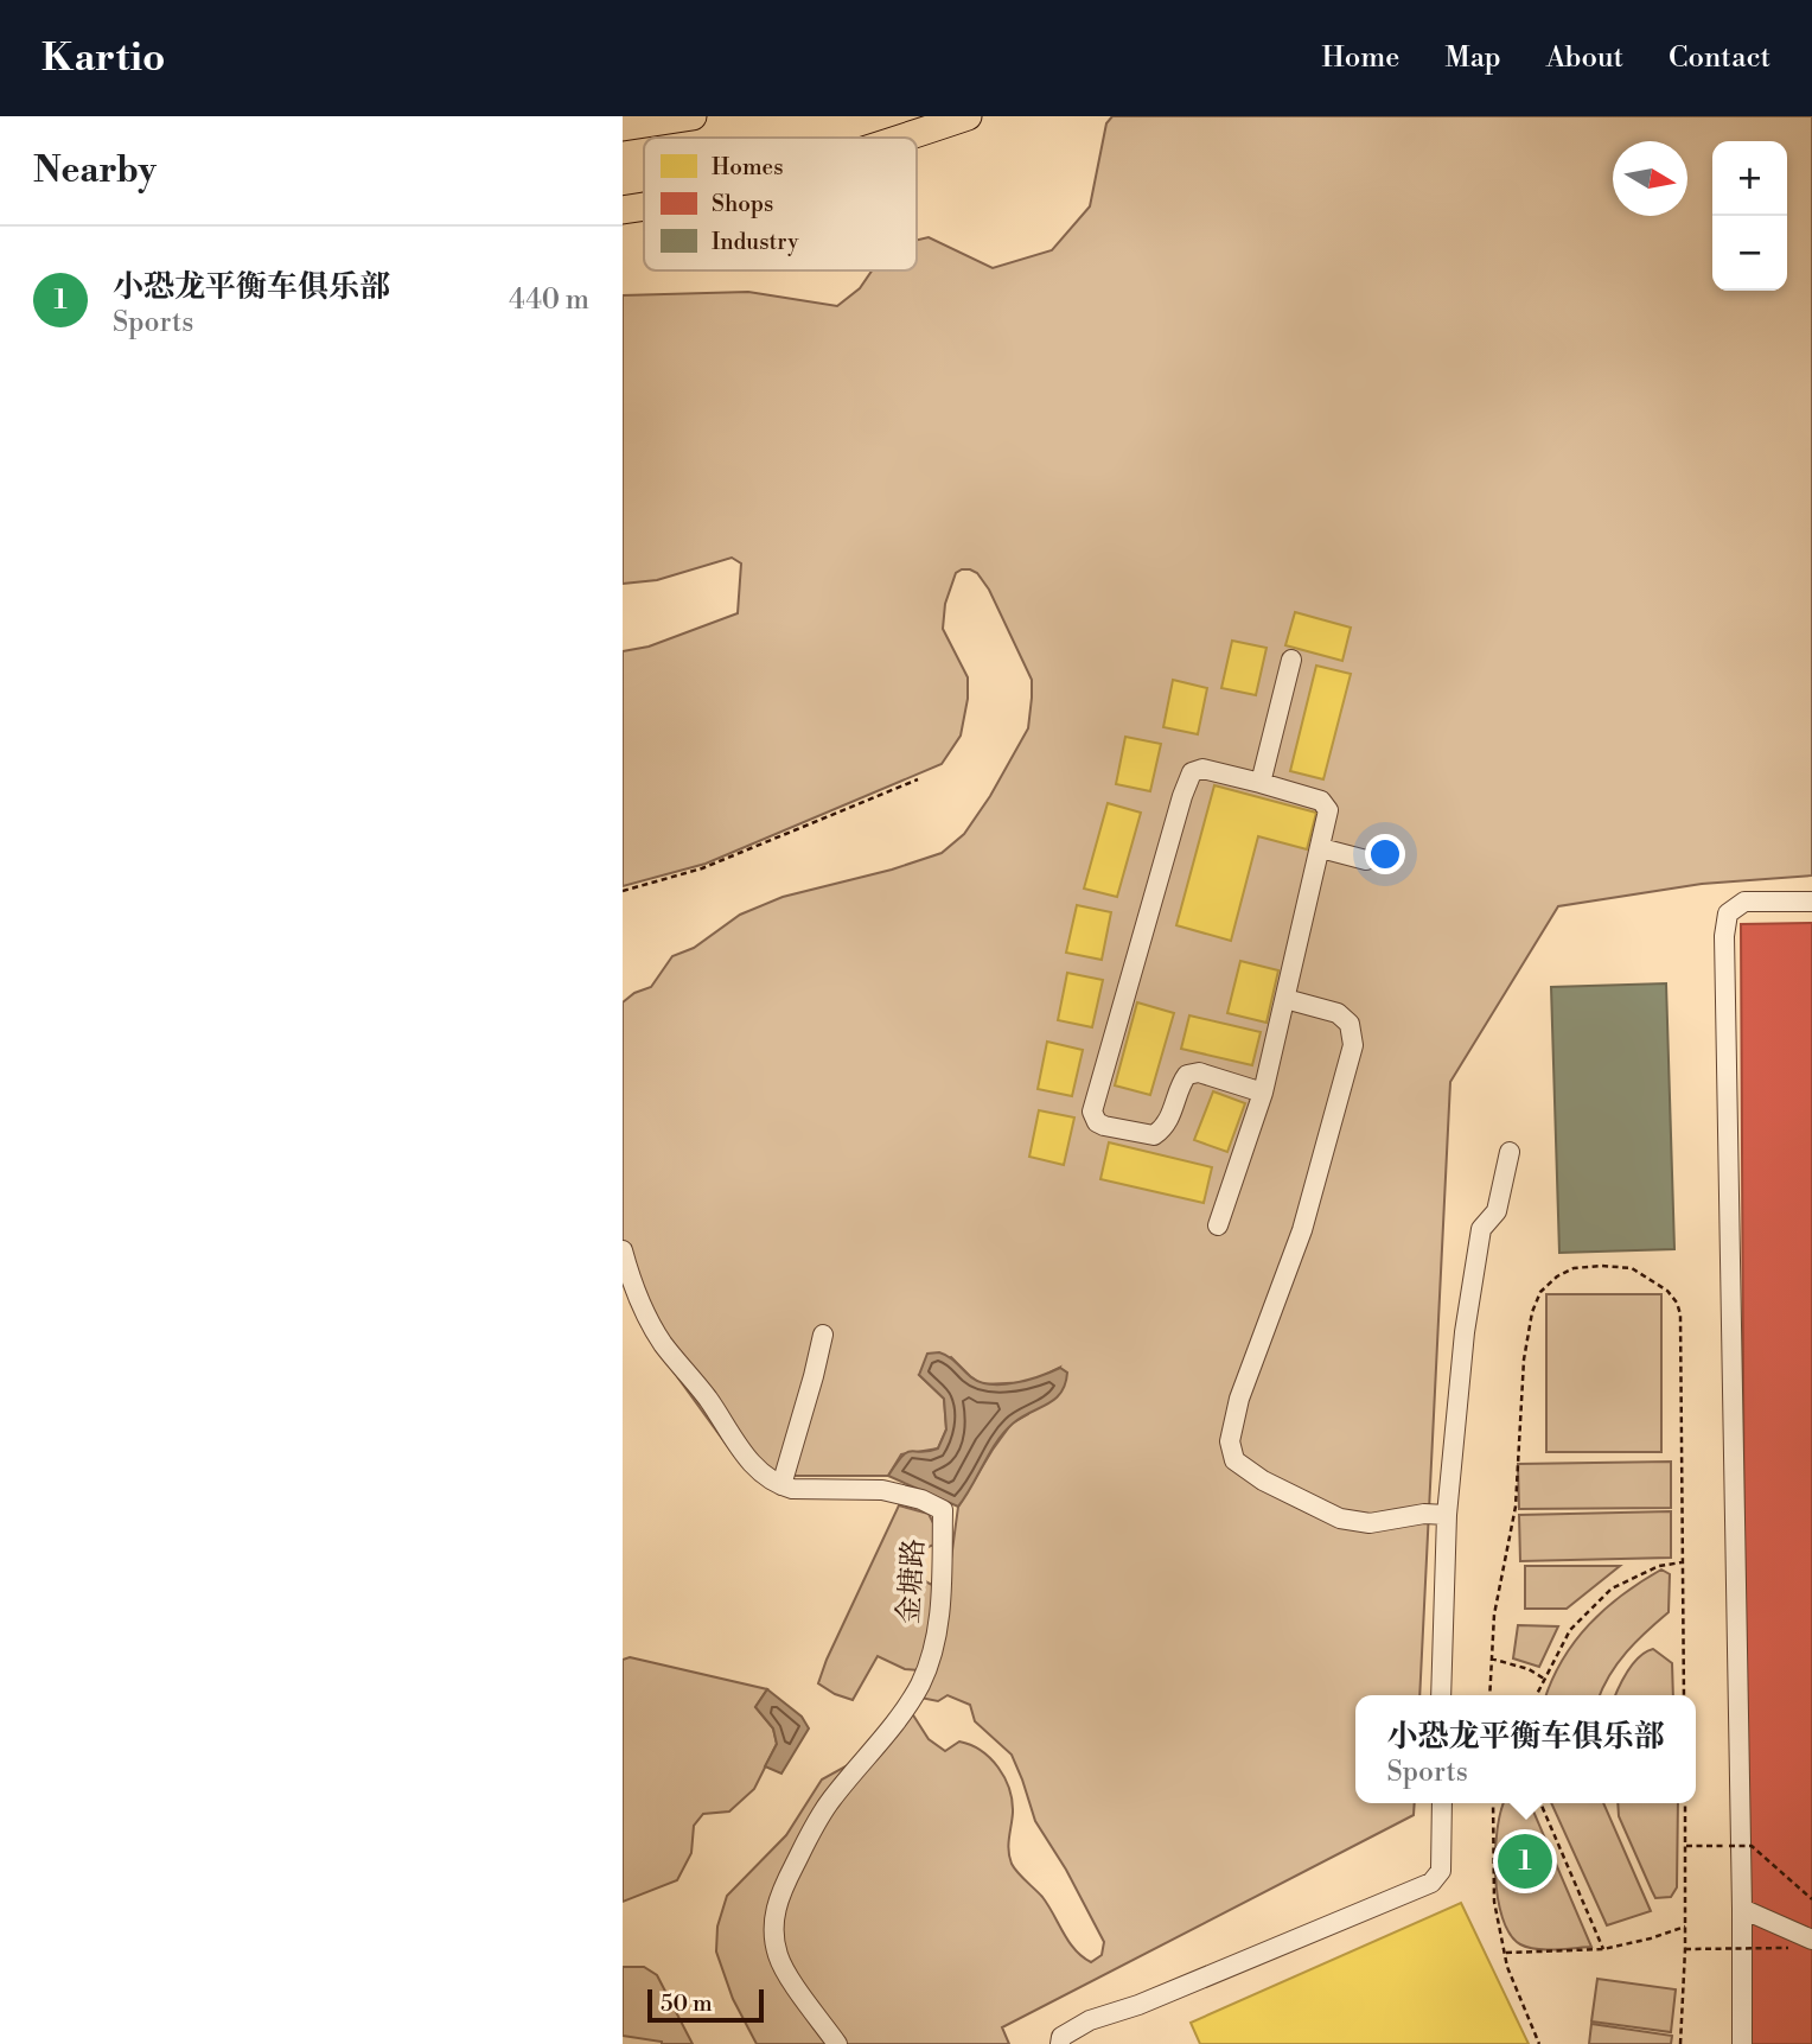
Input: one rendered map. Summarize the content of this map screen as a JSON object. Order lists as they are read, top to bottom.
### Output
{
  "streets": {
    "street": ["金塘路"]
  },
  "legend": ["Homes", "Shops", "Industry"],
  "scale_bar": "50 m",
  "north": "right",
  "page": {
    "header": "Kartio",
    "nav": [
      "Home",
      "Map",
      "About",
      "Contact"
    ],
    "heading": "Nearby",
    "map_buttons": ["+", "−"],
    "list": [
      {
        "mark": "1",
        "name": "小恐龙平衡车俱乐部",
        "note": "Sports",
        "value": "440 m"
      }
    ],
    "popup": ["小恐龙平衡车俱乐部", "Sports"],
    "pins": "1",
    "scale": "50 m"
  }
}
